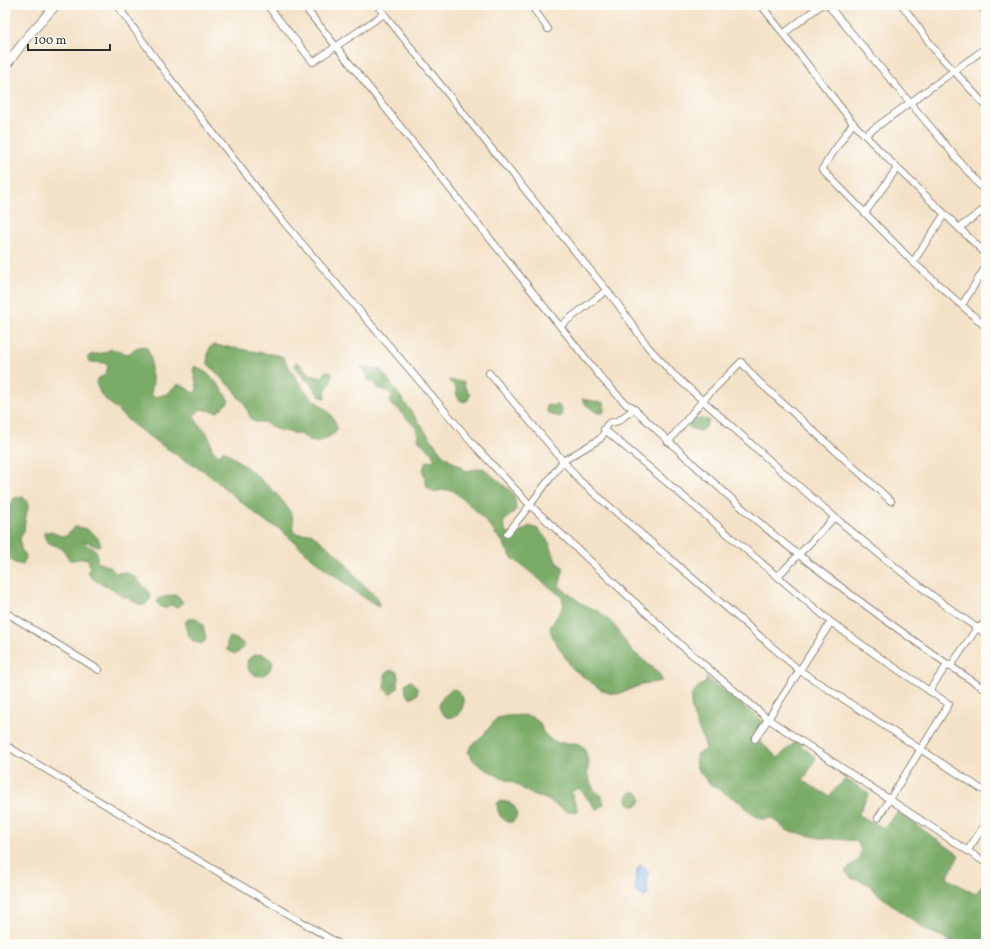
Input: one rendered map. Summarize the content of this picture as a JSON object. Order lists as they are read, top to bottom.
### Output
{
  "scale_bar": "100 m"
}
